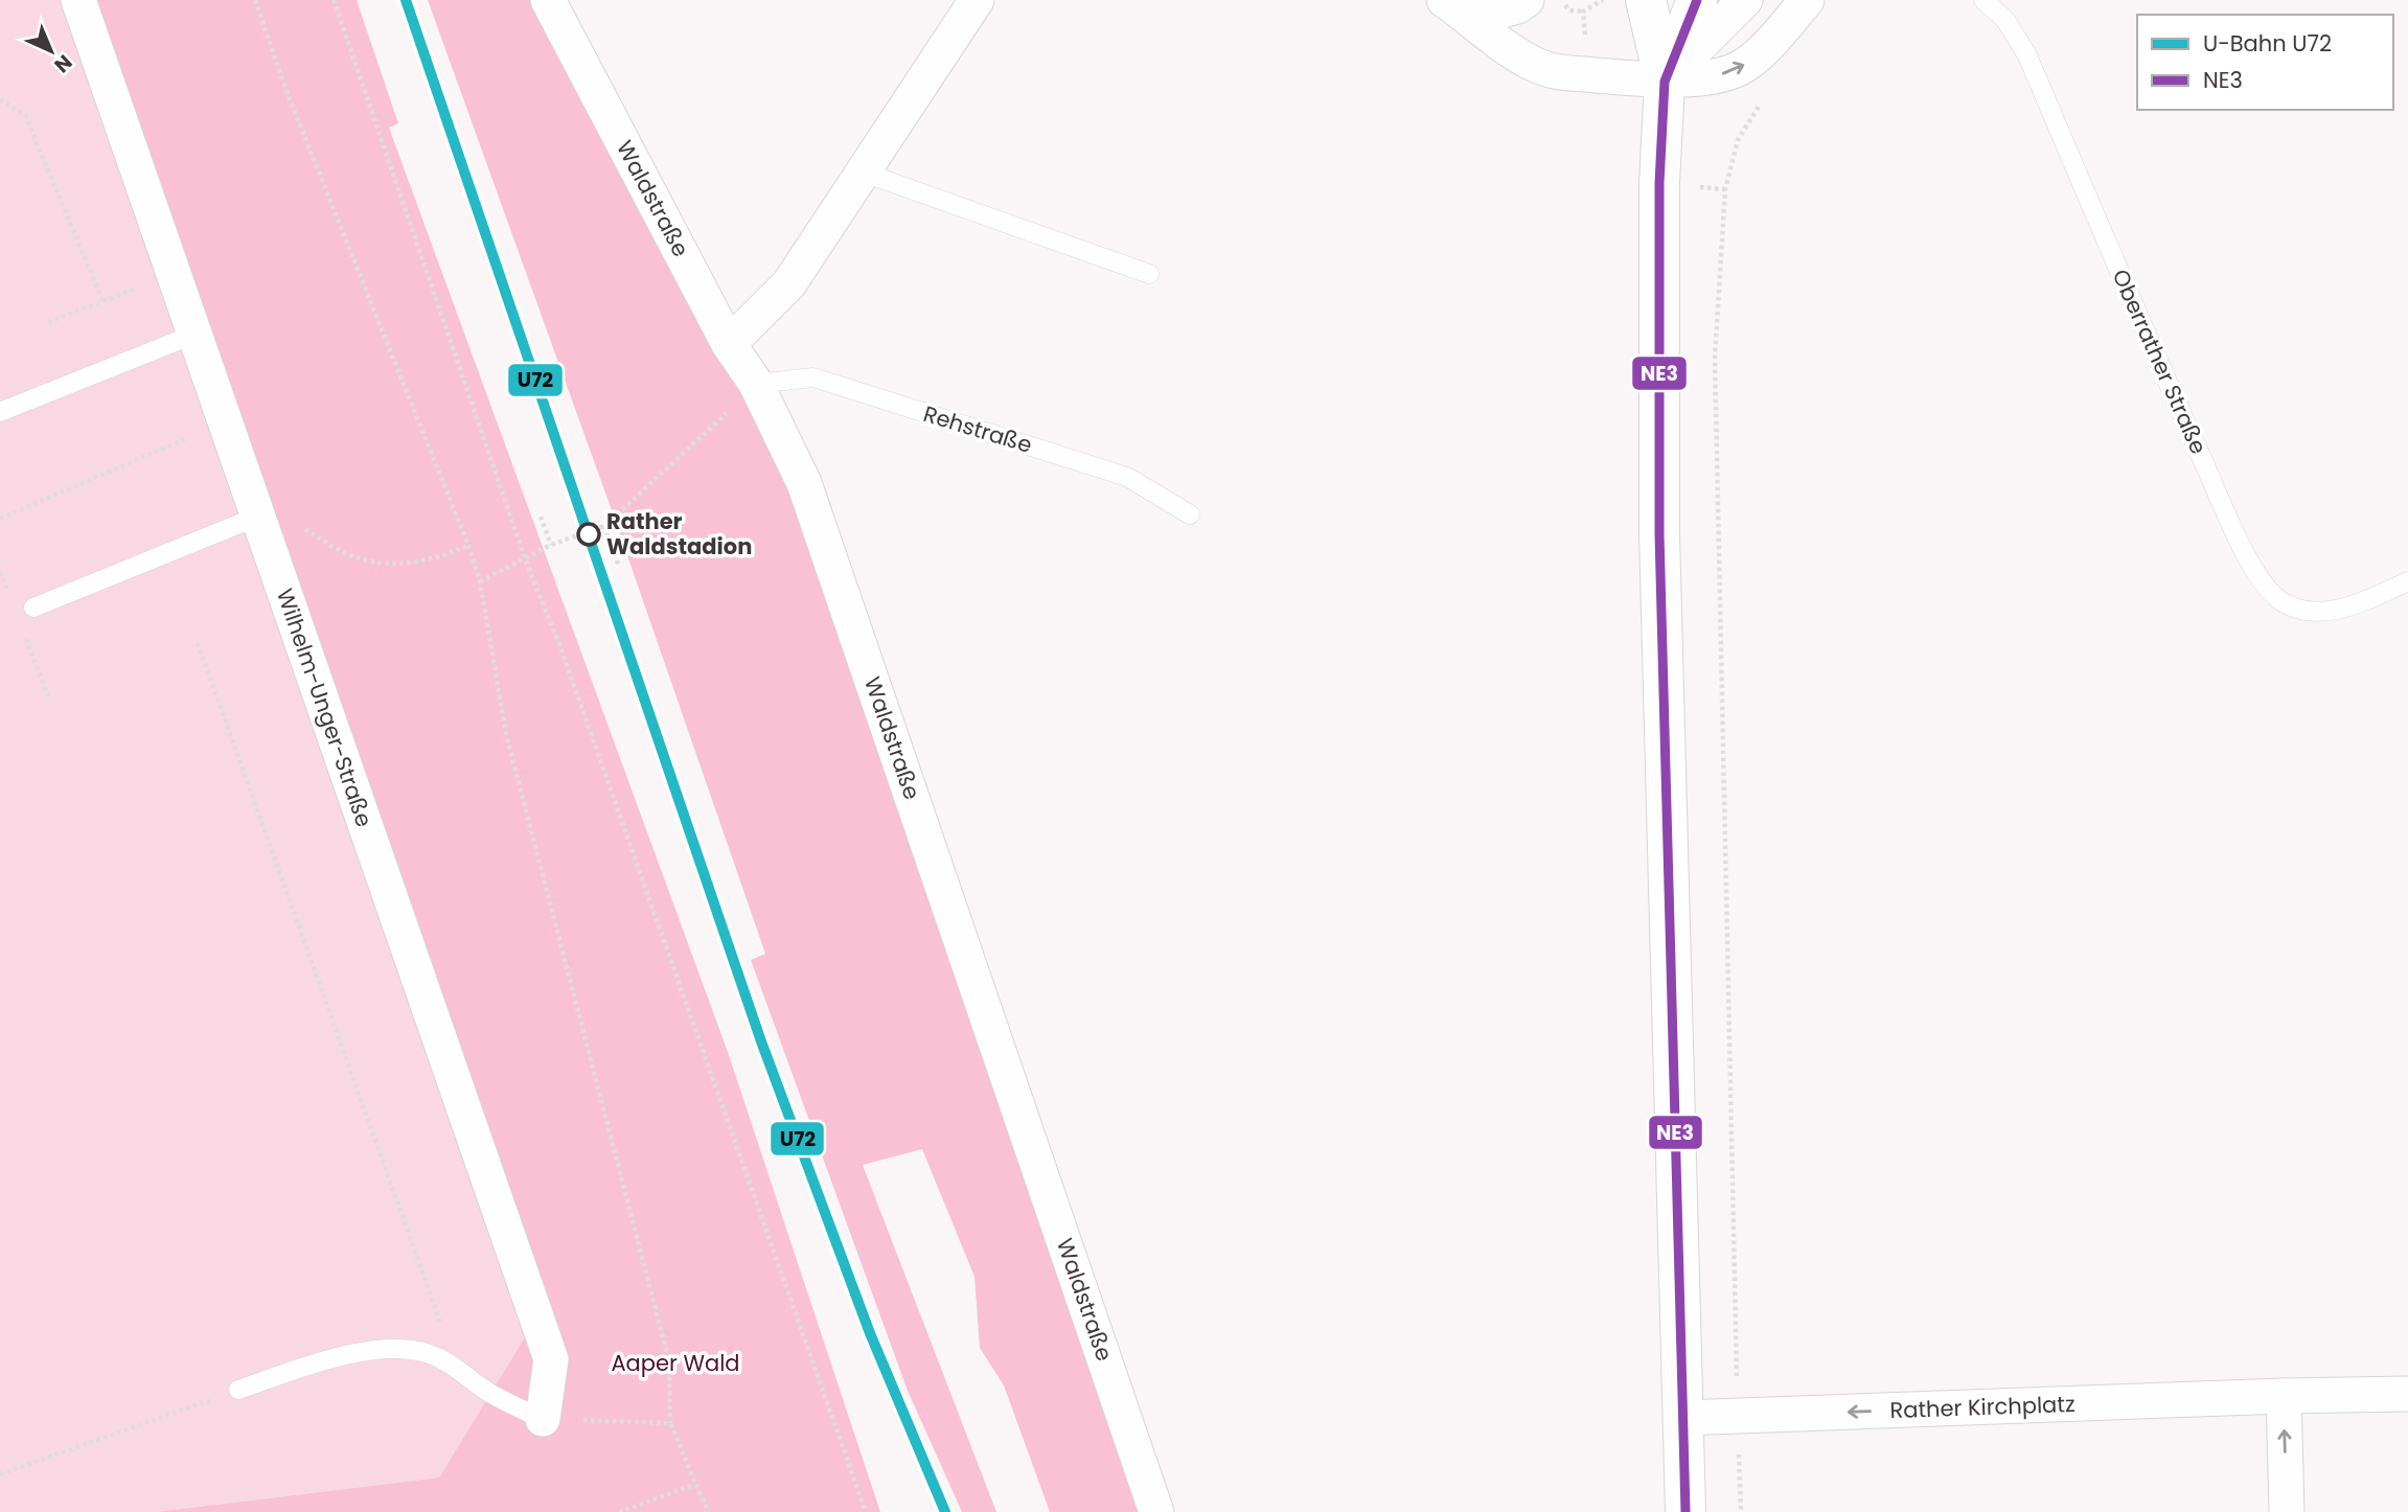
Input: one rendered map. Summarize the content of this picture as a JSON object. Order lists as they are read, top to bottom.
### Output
{
  "streets": {
    "street": ["Waldstraße", "Wilhelm-Unger-Straße", "Rather Kirchplatz"],
    "lane": ["Oberrather Straße", "Rehstraße"]
  },
  "crossings": [
    ["Waldstraße", "Rehstraße"]
  ],
  "one_way": ["Rather Kirchplatz"],
  "parks": ["Aaper Wald"],
  "places": ["Rather Waldstadion"],
  "lines": ["metro line U72", "transit line NE3"],
  "legend": ["U-Bahn U72", "NE3"],
  "north": "bottom right"
}
